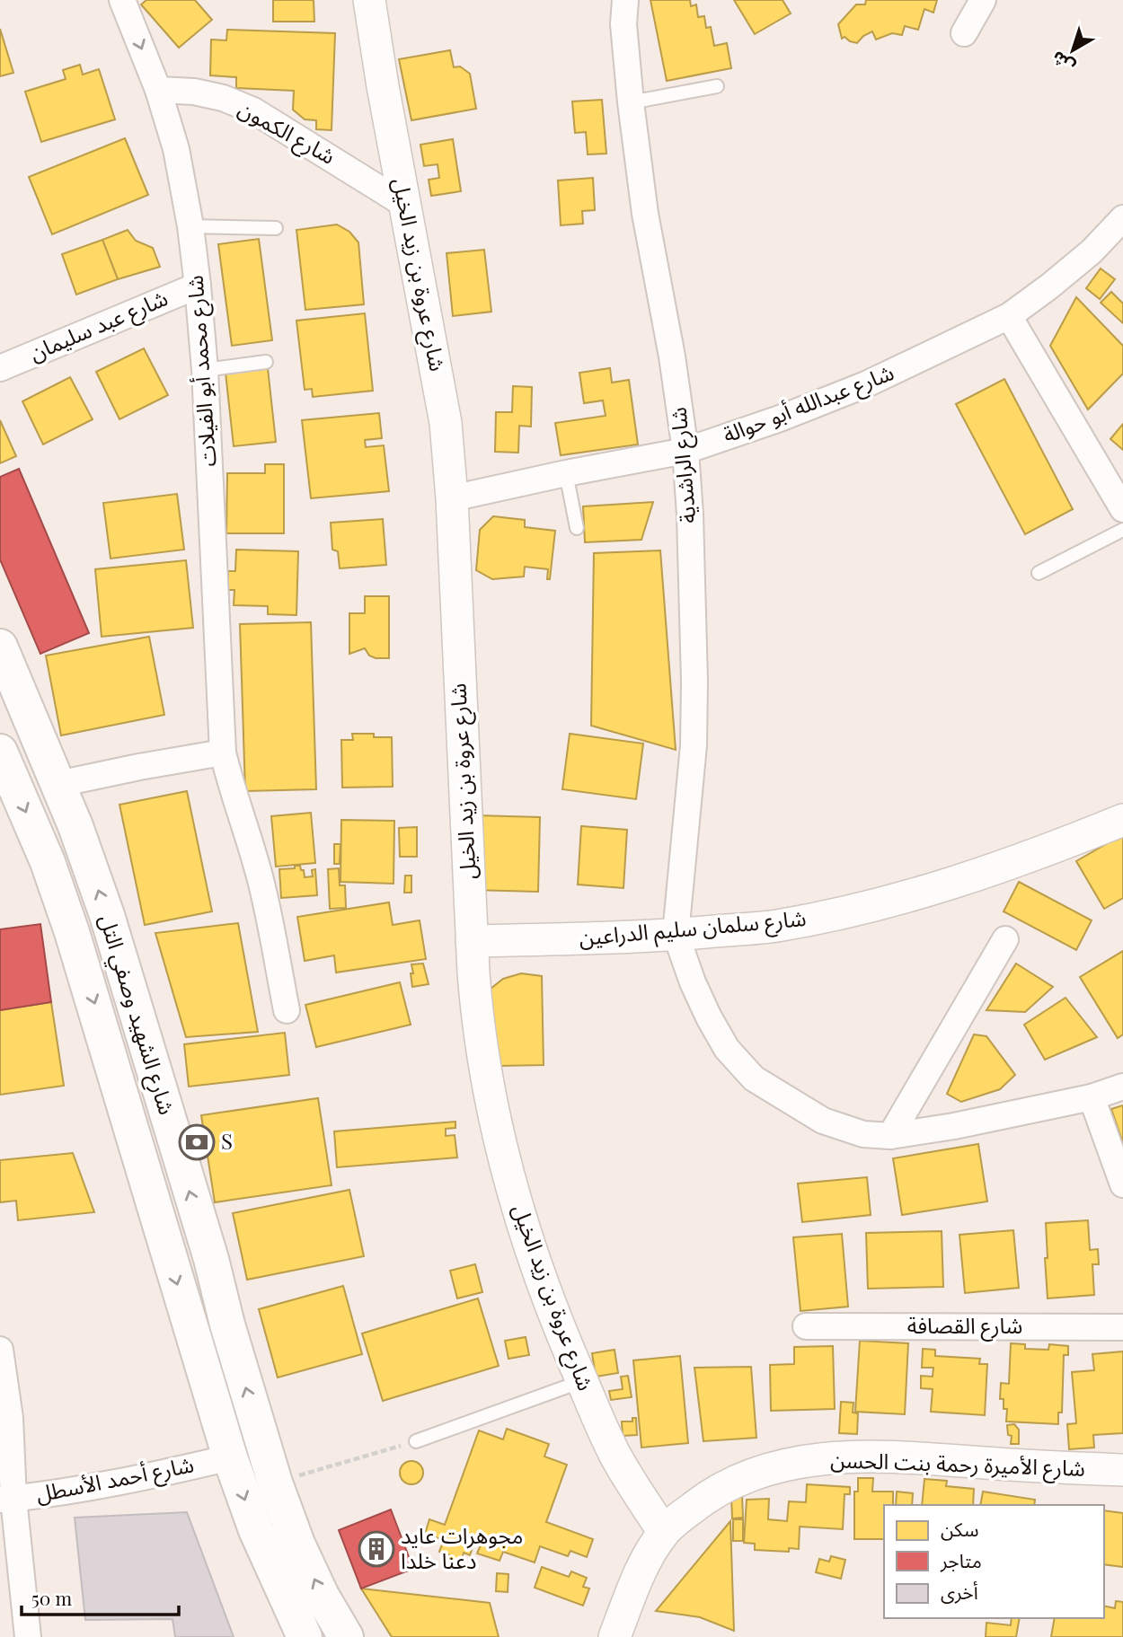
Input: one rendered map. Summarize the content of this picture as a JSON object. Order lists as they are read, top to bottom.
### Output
{
  "streets": {
    "main road": ["شارع الشهيد وصفي التل"],
    "street": [
      "شارع الكمون",
      "شارع عروة بن زيد الخيل",
      "شارع عبد سليمان",
      "شارع محمد أبو الفيلات",
      "شارع عبدالله أبو حوالة",
      "شارع الراشدية",
      "شارع سلمان سليم الدراعين",
      "شارع القصافة",
      "شارع الأميرة رحمة بنت الحسن",
      "شارع أحمد الأسطل"
    ]
  },
  "crossings": [
    ["شارع الكمون", "شارع عروة بن زيد الخيل"],
    ["شارع الكمون", "شارع محمد أبو الفيلات"],
    ["شارع عروة بن زيد الخيل", "شارع عبدالله أبو حوالة"],
    ["شارع عروة بن زيد الخيل", "شارع سلمان سليم الدراعين"],
    ["شارع عروة بن زيد الخيل", "شارع الأميرة رحمة بنت الحسن"],
    ["شارع عبد سليمان", "شارع محمد أبو الفيلات"],
    ["شارع عبدالله أبو حوالة", "شارع الراشدية"],
    ["شارع الراشدية", "شارع سلمان سليم الدراعين"],
    ["شارع الشهيد وصفي التل", "شارع أحمد الأسطل"]
  ],
  "places": {
    "bank": ["S"],
    "building": ["مجوهرات عايد دعنا خلدا"]
  },
  "legend": ["سكن", "متاجر", "أخرى"],
  "scale_bar": "50 m",
  "north": "bottom left"
}
